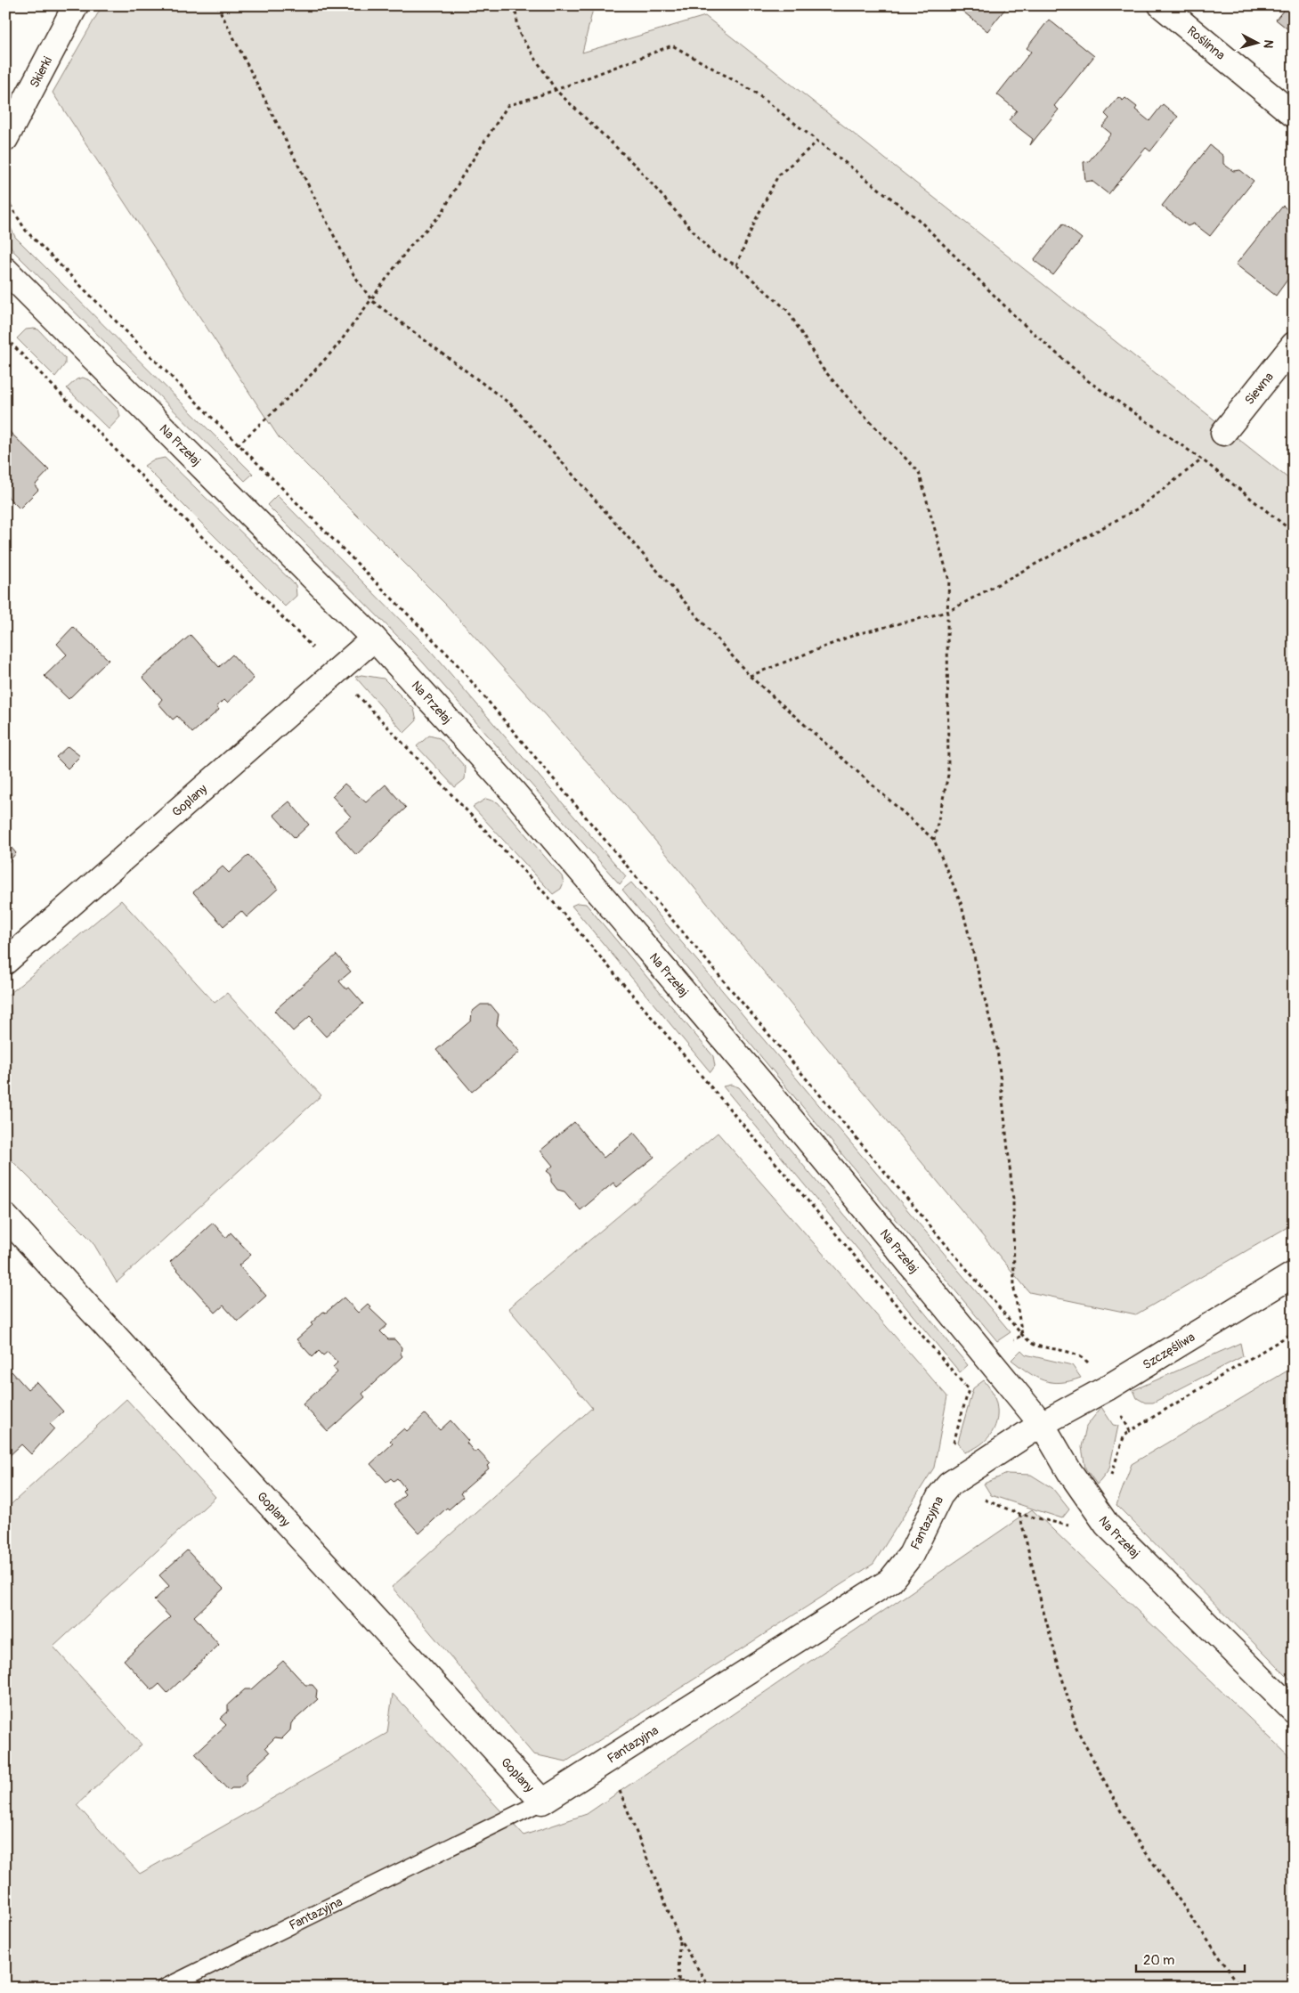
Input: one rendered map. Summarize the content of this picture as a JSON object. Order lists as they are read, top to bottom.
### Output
{
  "streets": {
    "street": [
      "Roślinna",
      "Skierki",
      "Siewna",
      "Na Przełaj",
      "Goplany",
      "Szczęśliwa",
      "Fantazyjna"
    ]
  },
  "crossings": [
    ["Na Przełaj", "Goplany"],
    ["Na Przełaj", "Szczęśliwa"],
    ["Na Przełaj", "Fantazyjna"],
    ["Goplany", "Fantazyjna"],
    ["Szczęśliwa", "Fantazyjna"]
  ],
  "scale_bar": "20 m",
  "north": "right"
}
